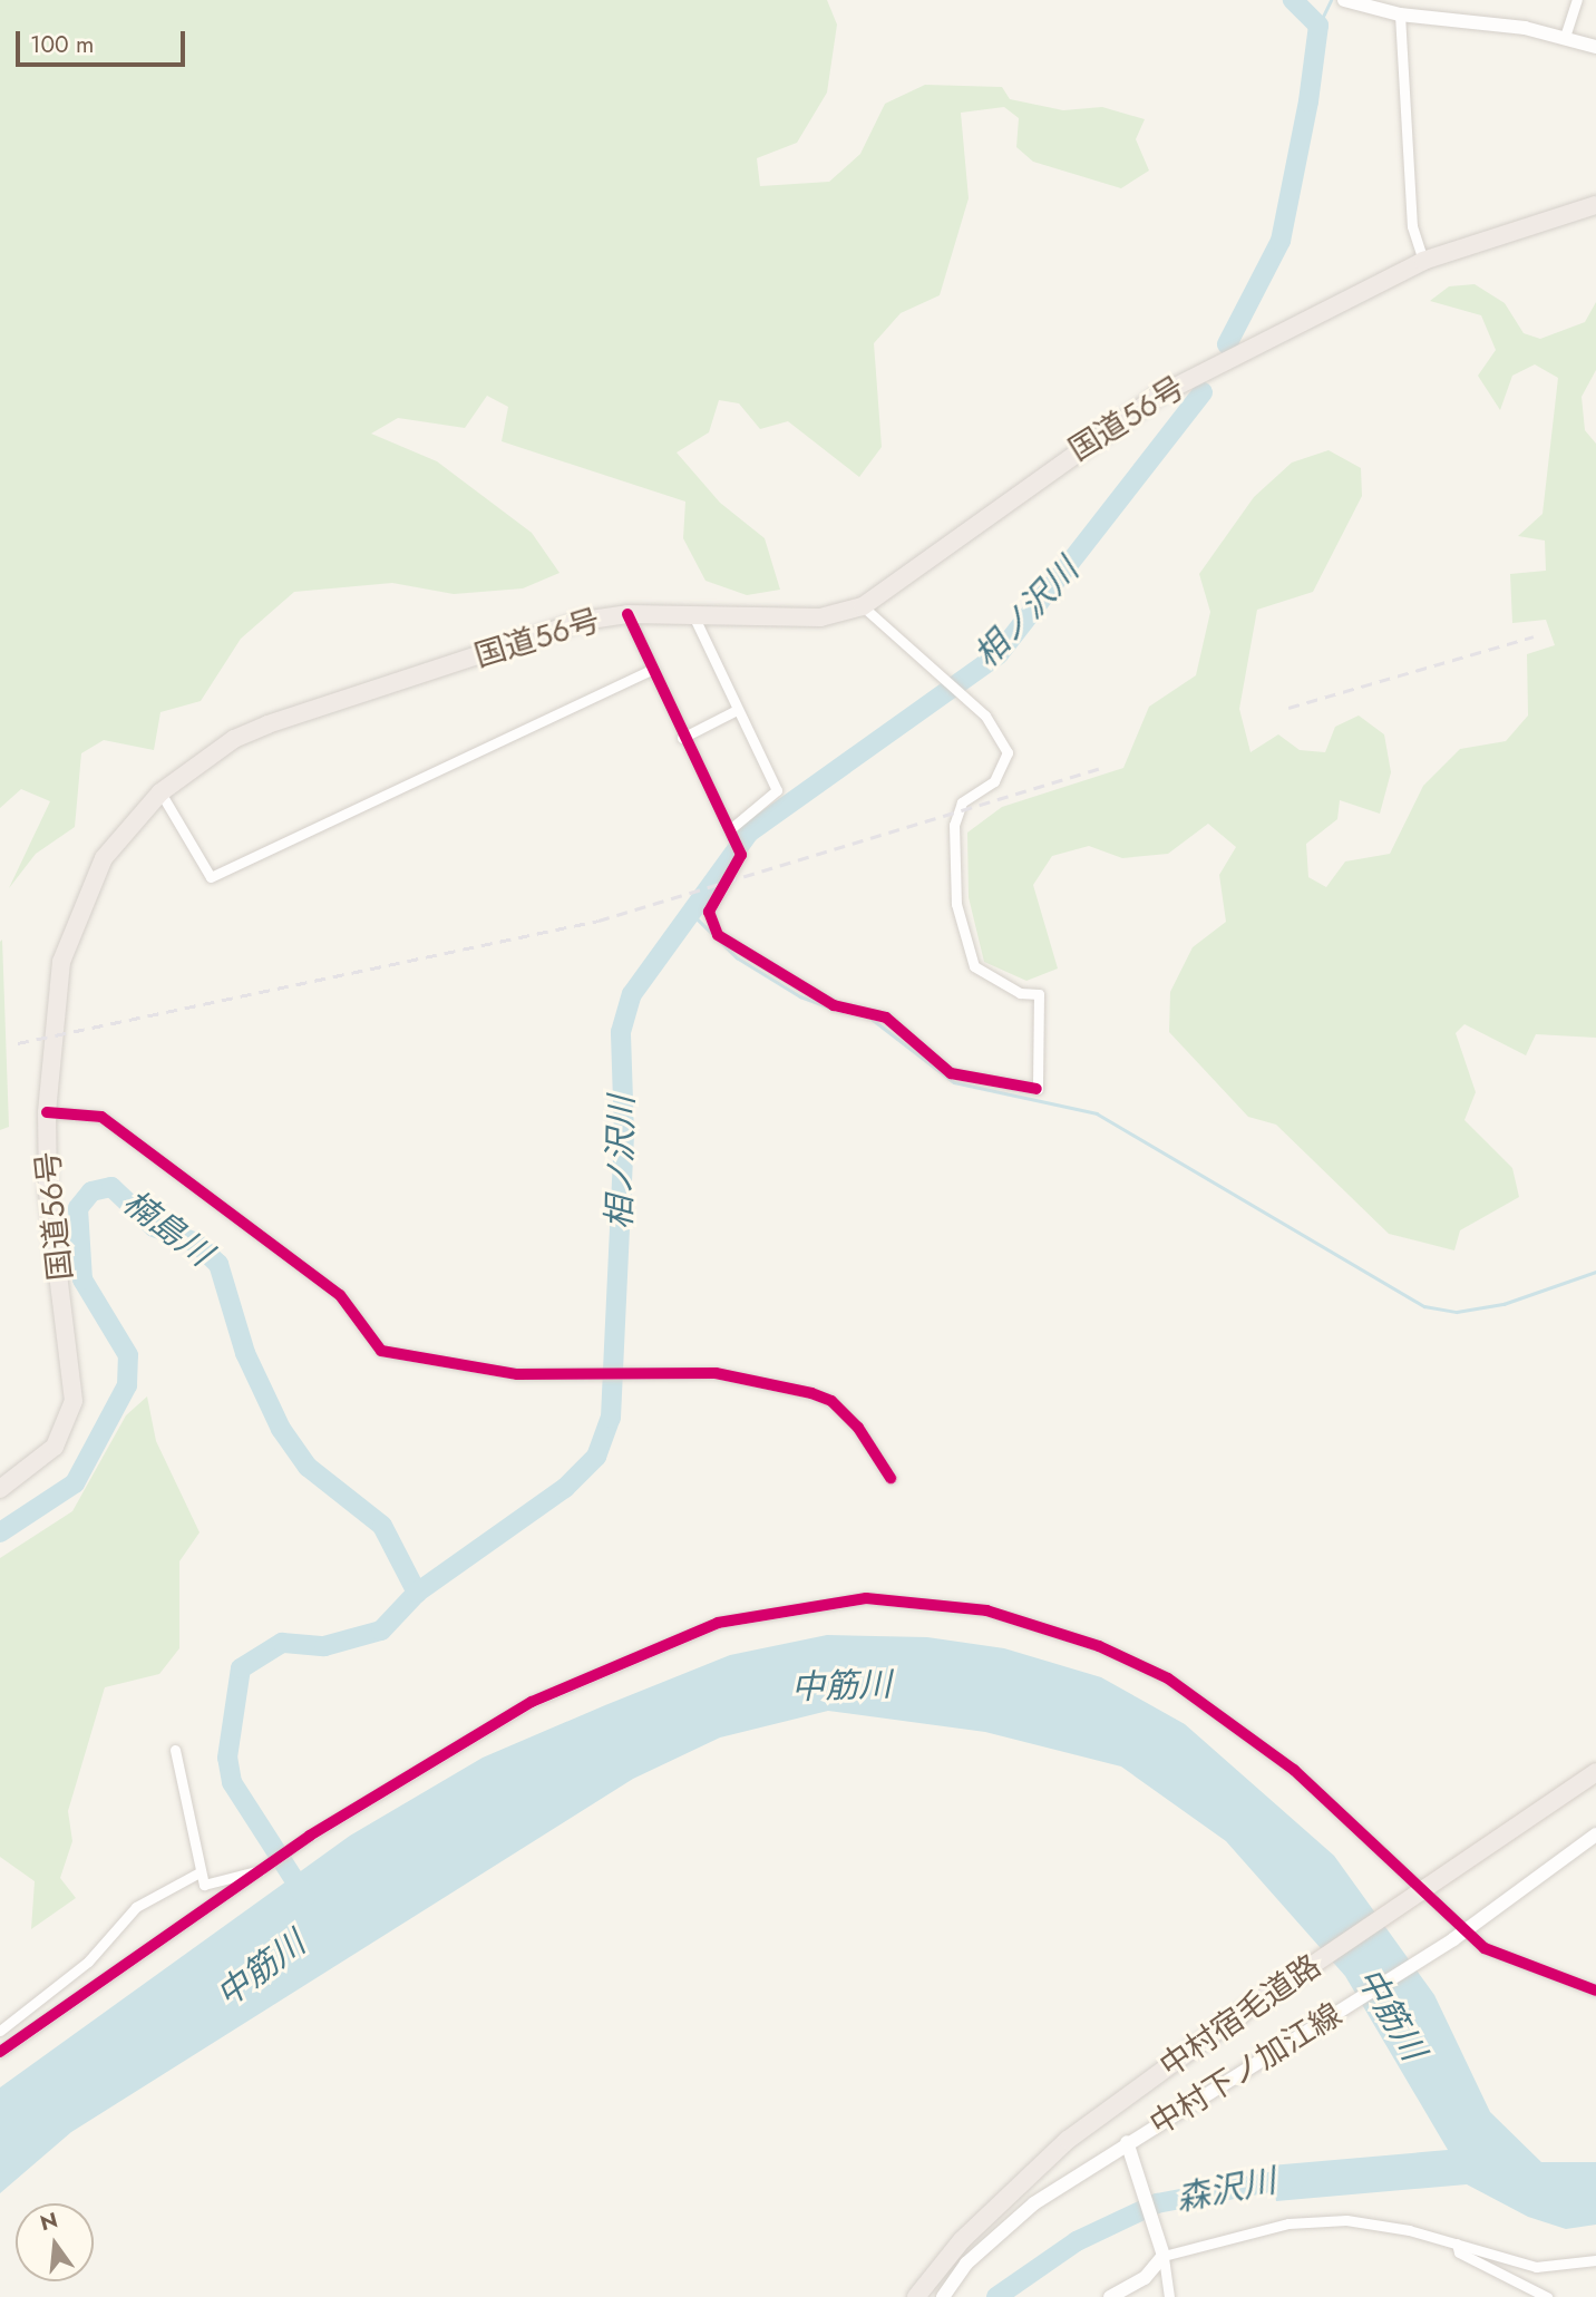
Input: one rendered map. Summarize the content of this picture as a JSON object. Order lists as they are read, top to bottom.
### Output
{
  "streets": {
    "highway": ["国道56号", "中村宿毛道路"],
    "main road": ["中村下ノ加江線"]
  },
  "water": [
    "相ノ沢川",
    "楠島川",
    "中筋川",
    "森沢川"
  ],
  "scale_bar": "100 m",
  "north": "top"
}
